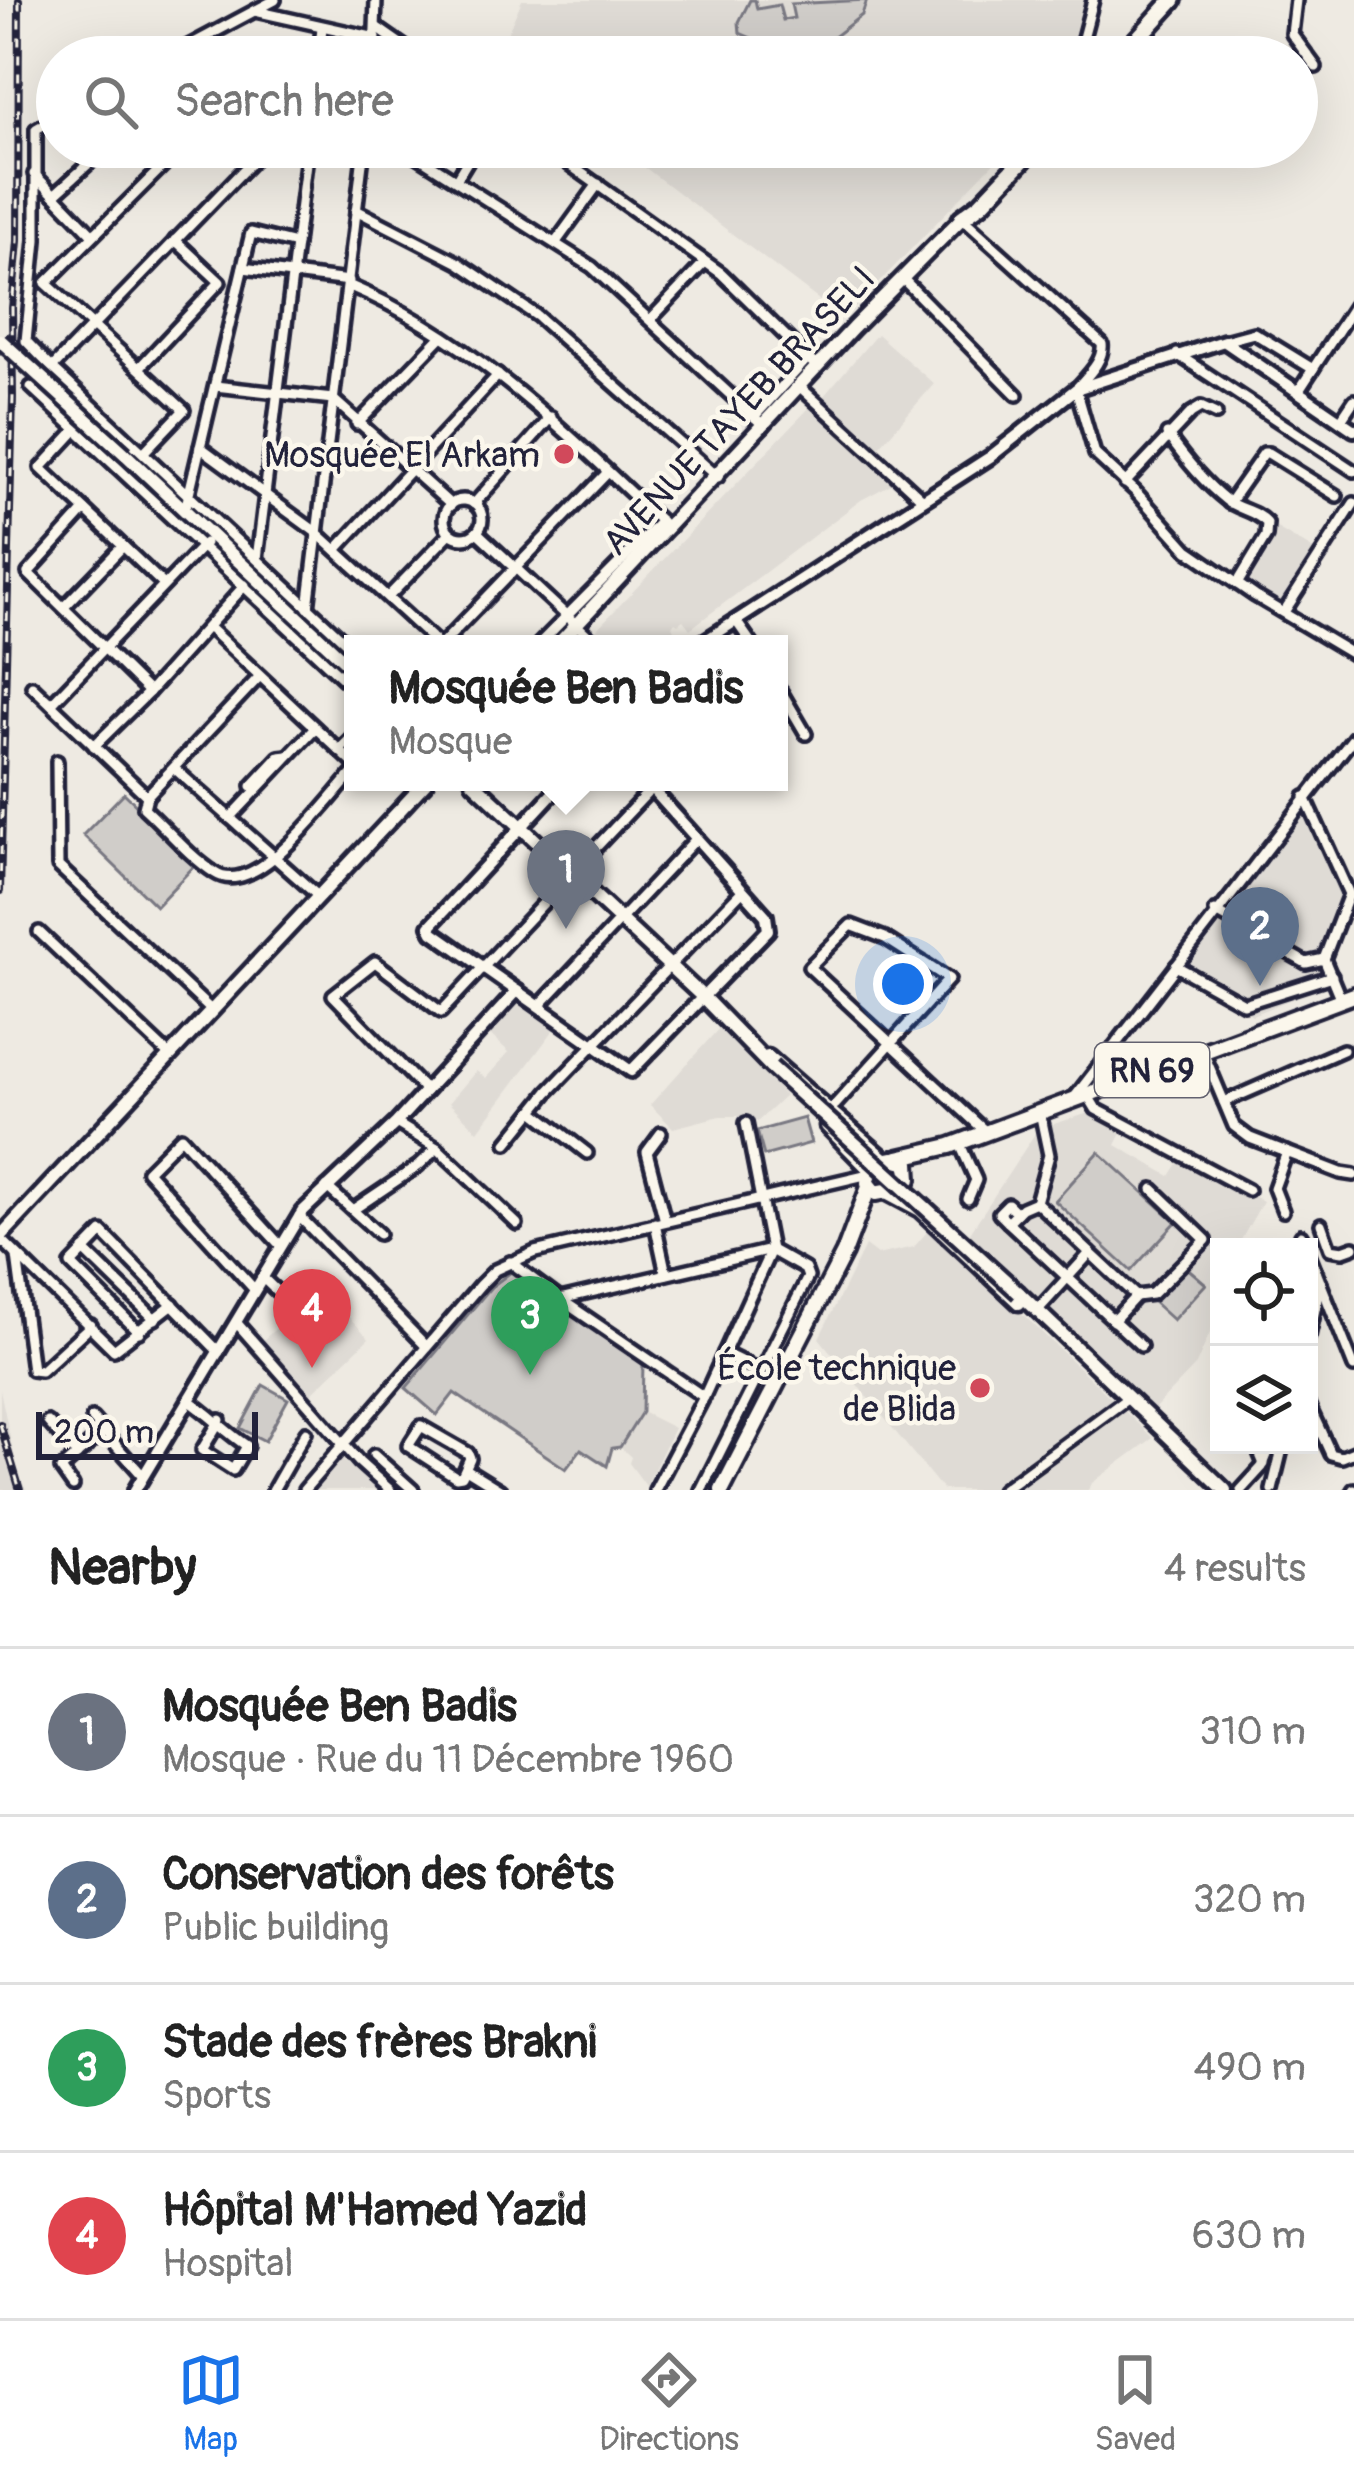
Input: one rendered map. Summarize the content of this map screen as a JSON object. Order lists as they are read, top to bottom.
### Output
{
  "streets": {
    "main road": ["AVENUE TAYEB BRASELI", "RN 69"]
  },
  "places": ["Mosquée El Arkam", "École technique de Blida"],
  "scale_bar": "200 m",
  "page": {
    "search": "Search here",
    "popup": ["Mosquée Ben Badis", "Mosque"],
    "pins": [
      "1",
      "2",
      "4",
      "3"
    ],
    "scale": "200 m",
    "heading": ["Nearby", "4 results"],
    "list": [
      {
        "mark": "1",
        "name": "Mosquée Ben Badis",
        "note": "Mosque · Rue du 11 Décembre 1960",
        "value": "310 m"
      },
      {
        "mark": "2",
        "name": "Conservation des forêts",
        "note": "Public building",
        "value": "320 m"
      },
      {
        "mark": "3",
        "name": "Stade des frères Brakni",
        "note": "Sports",
        "value": "490 m"
      },
      {
        "mark": "4",
        "name": "Hôpital M'Hamed Yazid",
        "note": "Hospital",
        "value": "630 m"
      }
    ],
    "nav": ["Map", "Directions", "Saved"]
  }
}
